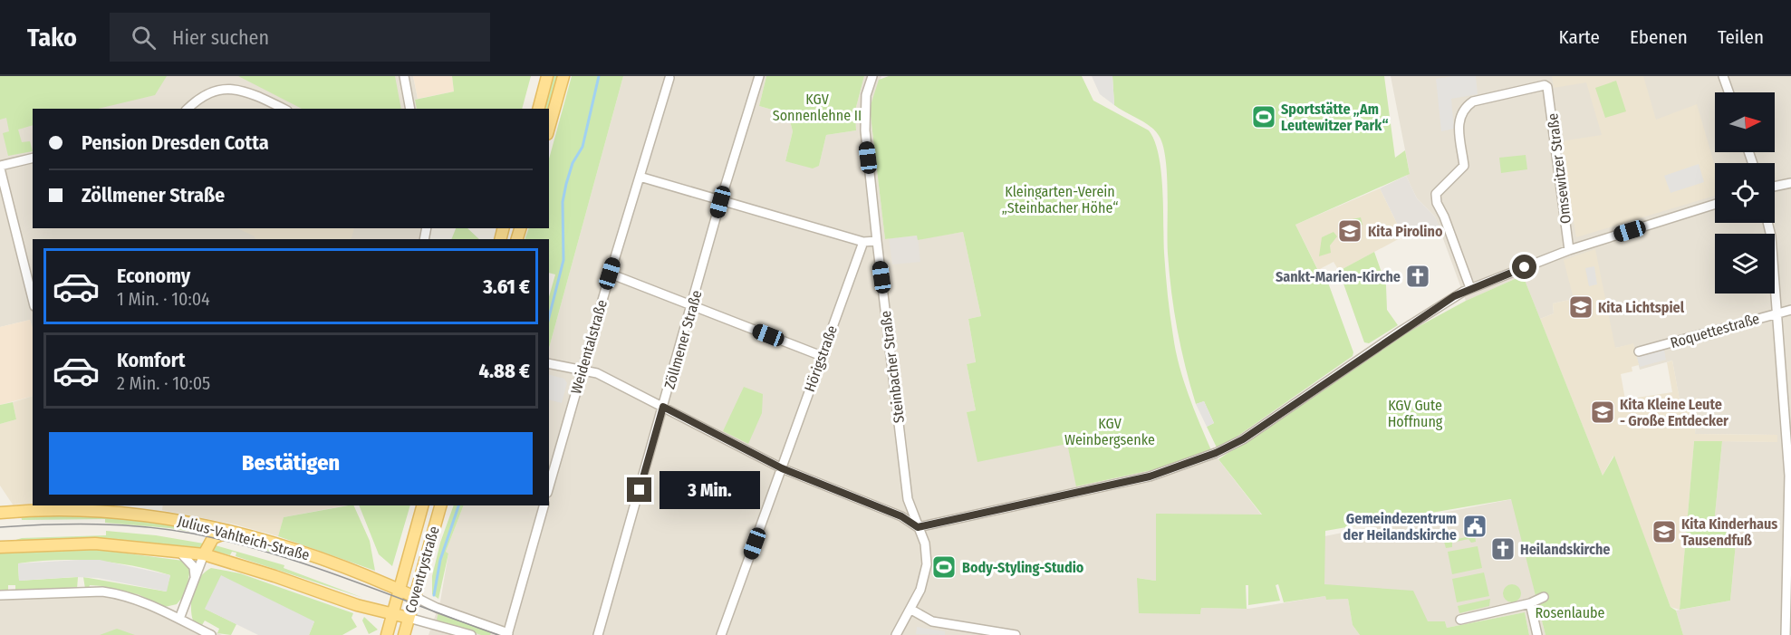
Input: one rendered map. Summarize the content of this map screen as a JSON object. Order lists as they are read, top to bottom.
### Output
{
  "streets": {
    "main road": ["Julius-Vahlteich-Straße", "Coventrystraße"],
    "street": [
      "Omsewitzer Straße",
      "Roquettestraße",
      "Zöllmener Straße",
      "Weidentalstraße",
      "Hörigstraße",
      "Steinbacher Straße"
    ]
  },
  "crossings": [
    ["Julius-Vahlteich-Straße", "Coventrystraße"]
  ],
  "parks": [
    "KGV Sonnenlehne II",
    "Kleingarten-Verein „Steinbacher Höhe“",
    "KGV Gute Hoffnung",
    "KGV Weinbergsenke",
    "Rosenlaube"
  ],
  "places": {
    "sports": ["Sportstätte „Am Leutewitzer Park“", "Body-Styling-Studio"],
    "school or university": [
      "Kita Pirolino",
      "Kita Lichtspiel",
      "Kita Kleine Leute - Große Entdecker",
      "Kita Kinderhaus Tausendfuß"
    ],
    "church": ["Sankt-Marien-Kirche", "Heilandskirche"],
    "public building": ["Gemeindezentrum der Heilandskirche"]
  },
  "north": "right",
  "page": {
    "header": "Tako",
    "search": "Hier suchen",
    "nav": ["Karte", "Ebenen", "Teilen"],
    "banner": ["Pension Dresden Cotta", "Zöllmener Straße"],
    "list": [
      {
        "name": "Economy",
        "note": "1 Min. · 10:04",
        "value": "3.61 €"
      },
      {
        "name": "Komfort",
        "note": "2 Min. · 10:05",
        "value": "4.88 €"
      }
    ],
    "buttons": "Bestätigen",
    "bubble": "3 Min."
  }
}
